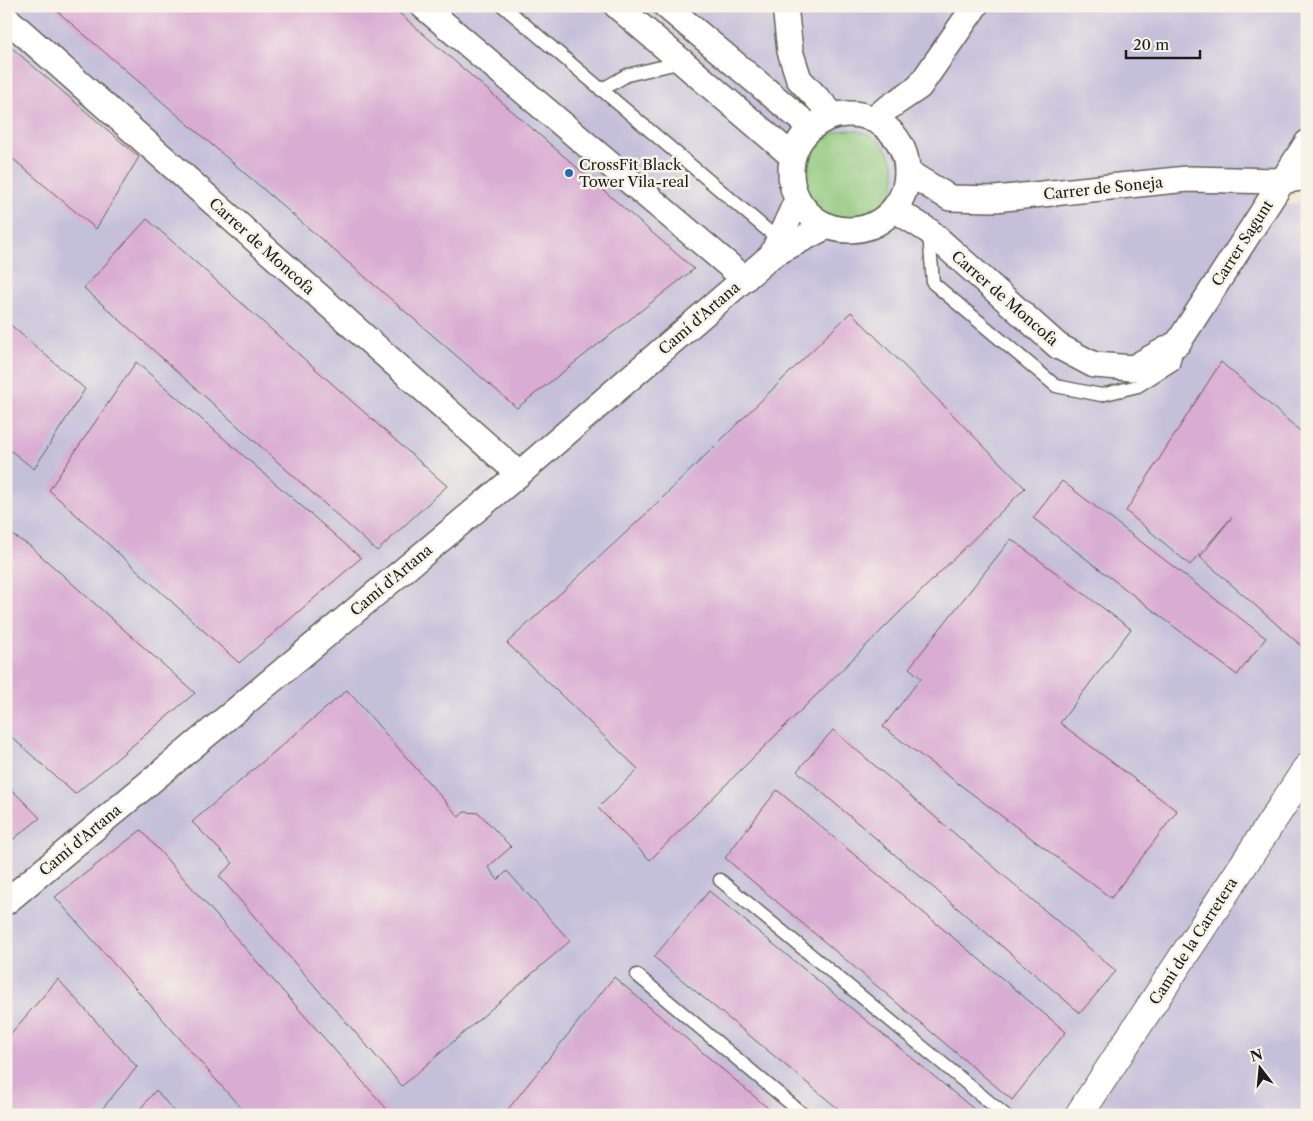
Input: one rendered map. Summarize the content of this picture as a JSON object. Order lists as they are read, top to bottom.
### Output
{
  "streets": {
    "main road": ["Camí de la Carretera"],
    "street": [
      "Carrer de Soneja",
      "Carrer Sagunt",
      "Carrer de Moncofa",
      "Camí d'Artana"
    ]
  },
  "crossings": [
    ["Carrer de Soneja", "Carrer Sagunt"],
    ["Carrer de Soneja", "Carrer de Moncofa"],
    ["Carrer de Soneja", "Camí d'Artana"],
    ["Carrer Sagunt", "Carrer de Moncofa"],
    ["Carrer de Moncofa", "Camí d'Artana"]
  ],
  "places": ["CrossFit Black Tower Vila-real"],
  "scale_bar": "20 m",
  "north": "top"
}
